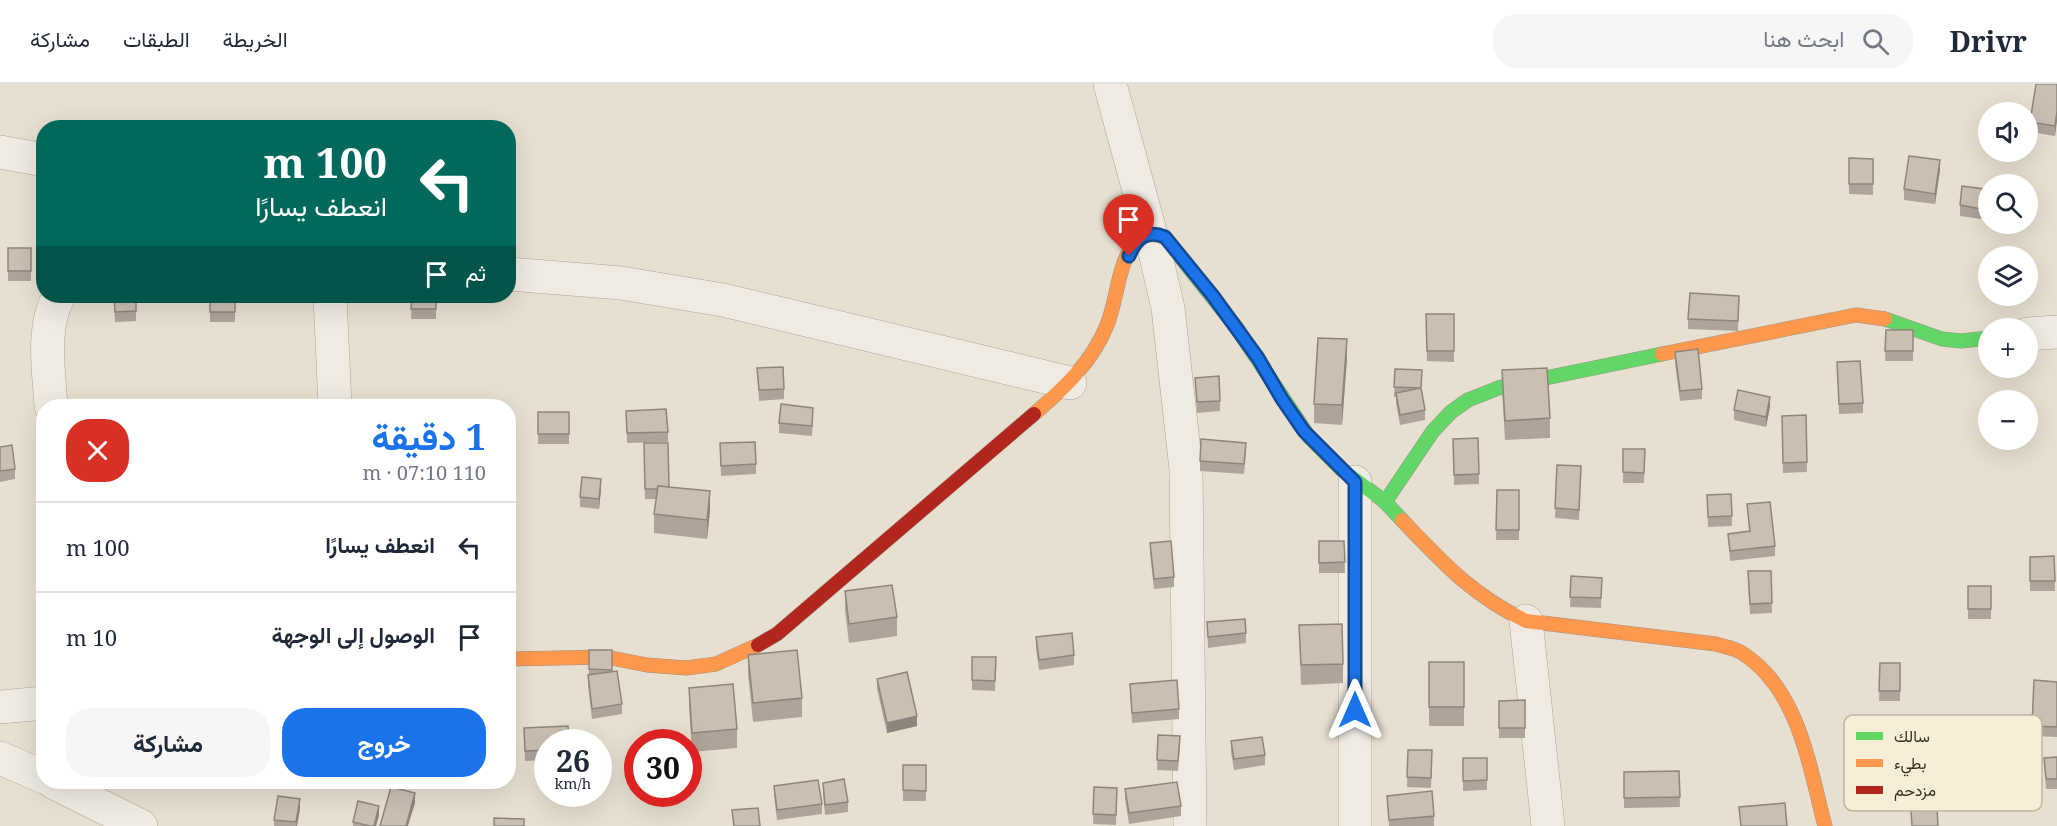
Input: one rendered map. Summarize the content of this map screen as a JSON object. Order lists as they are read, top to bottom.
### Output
{
  "legend": ["سالك", "بطيء", "مزدحم"],
  "page": {
    "header": "Drivr",
    "search": "ابحث هنا",
    "nav": ["الخريطة", "الطبقات", "مشاركة"],
    "map_buttons": ["+", "−"],
    "turn": ["100 m", "انعطف يسارًا"],
    "then": "ثم",
    "heading": ["1 دقيقة", "110 m · 07:10"],
    "list": [
      {
        "name": "انعطف يسارًا",
        "value": "100 m"
      },
      {
        "name": "الوصول إلى الوجهة",
        "value": "10 m"
      }
    ],
    "buttons": ["خروج", "مشاركة"],
    "speed": "26 km/h",
    "limit": "30"
  }
}
